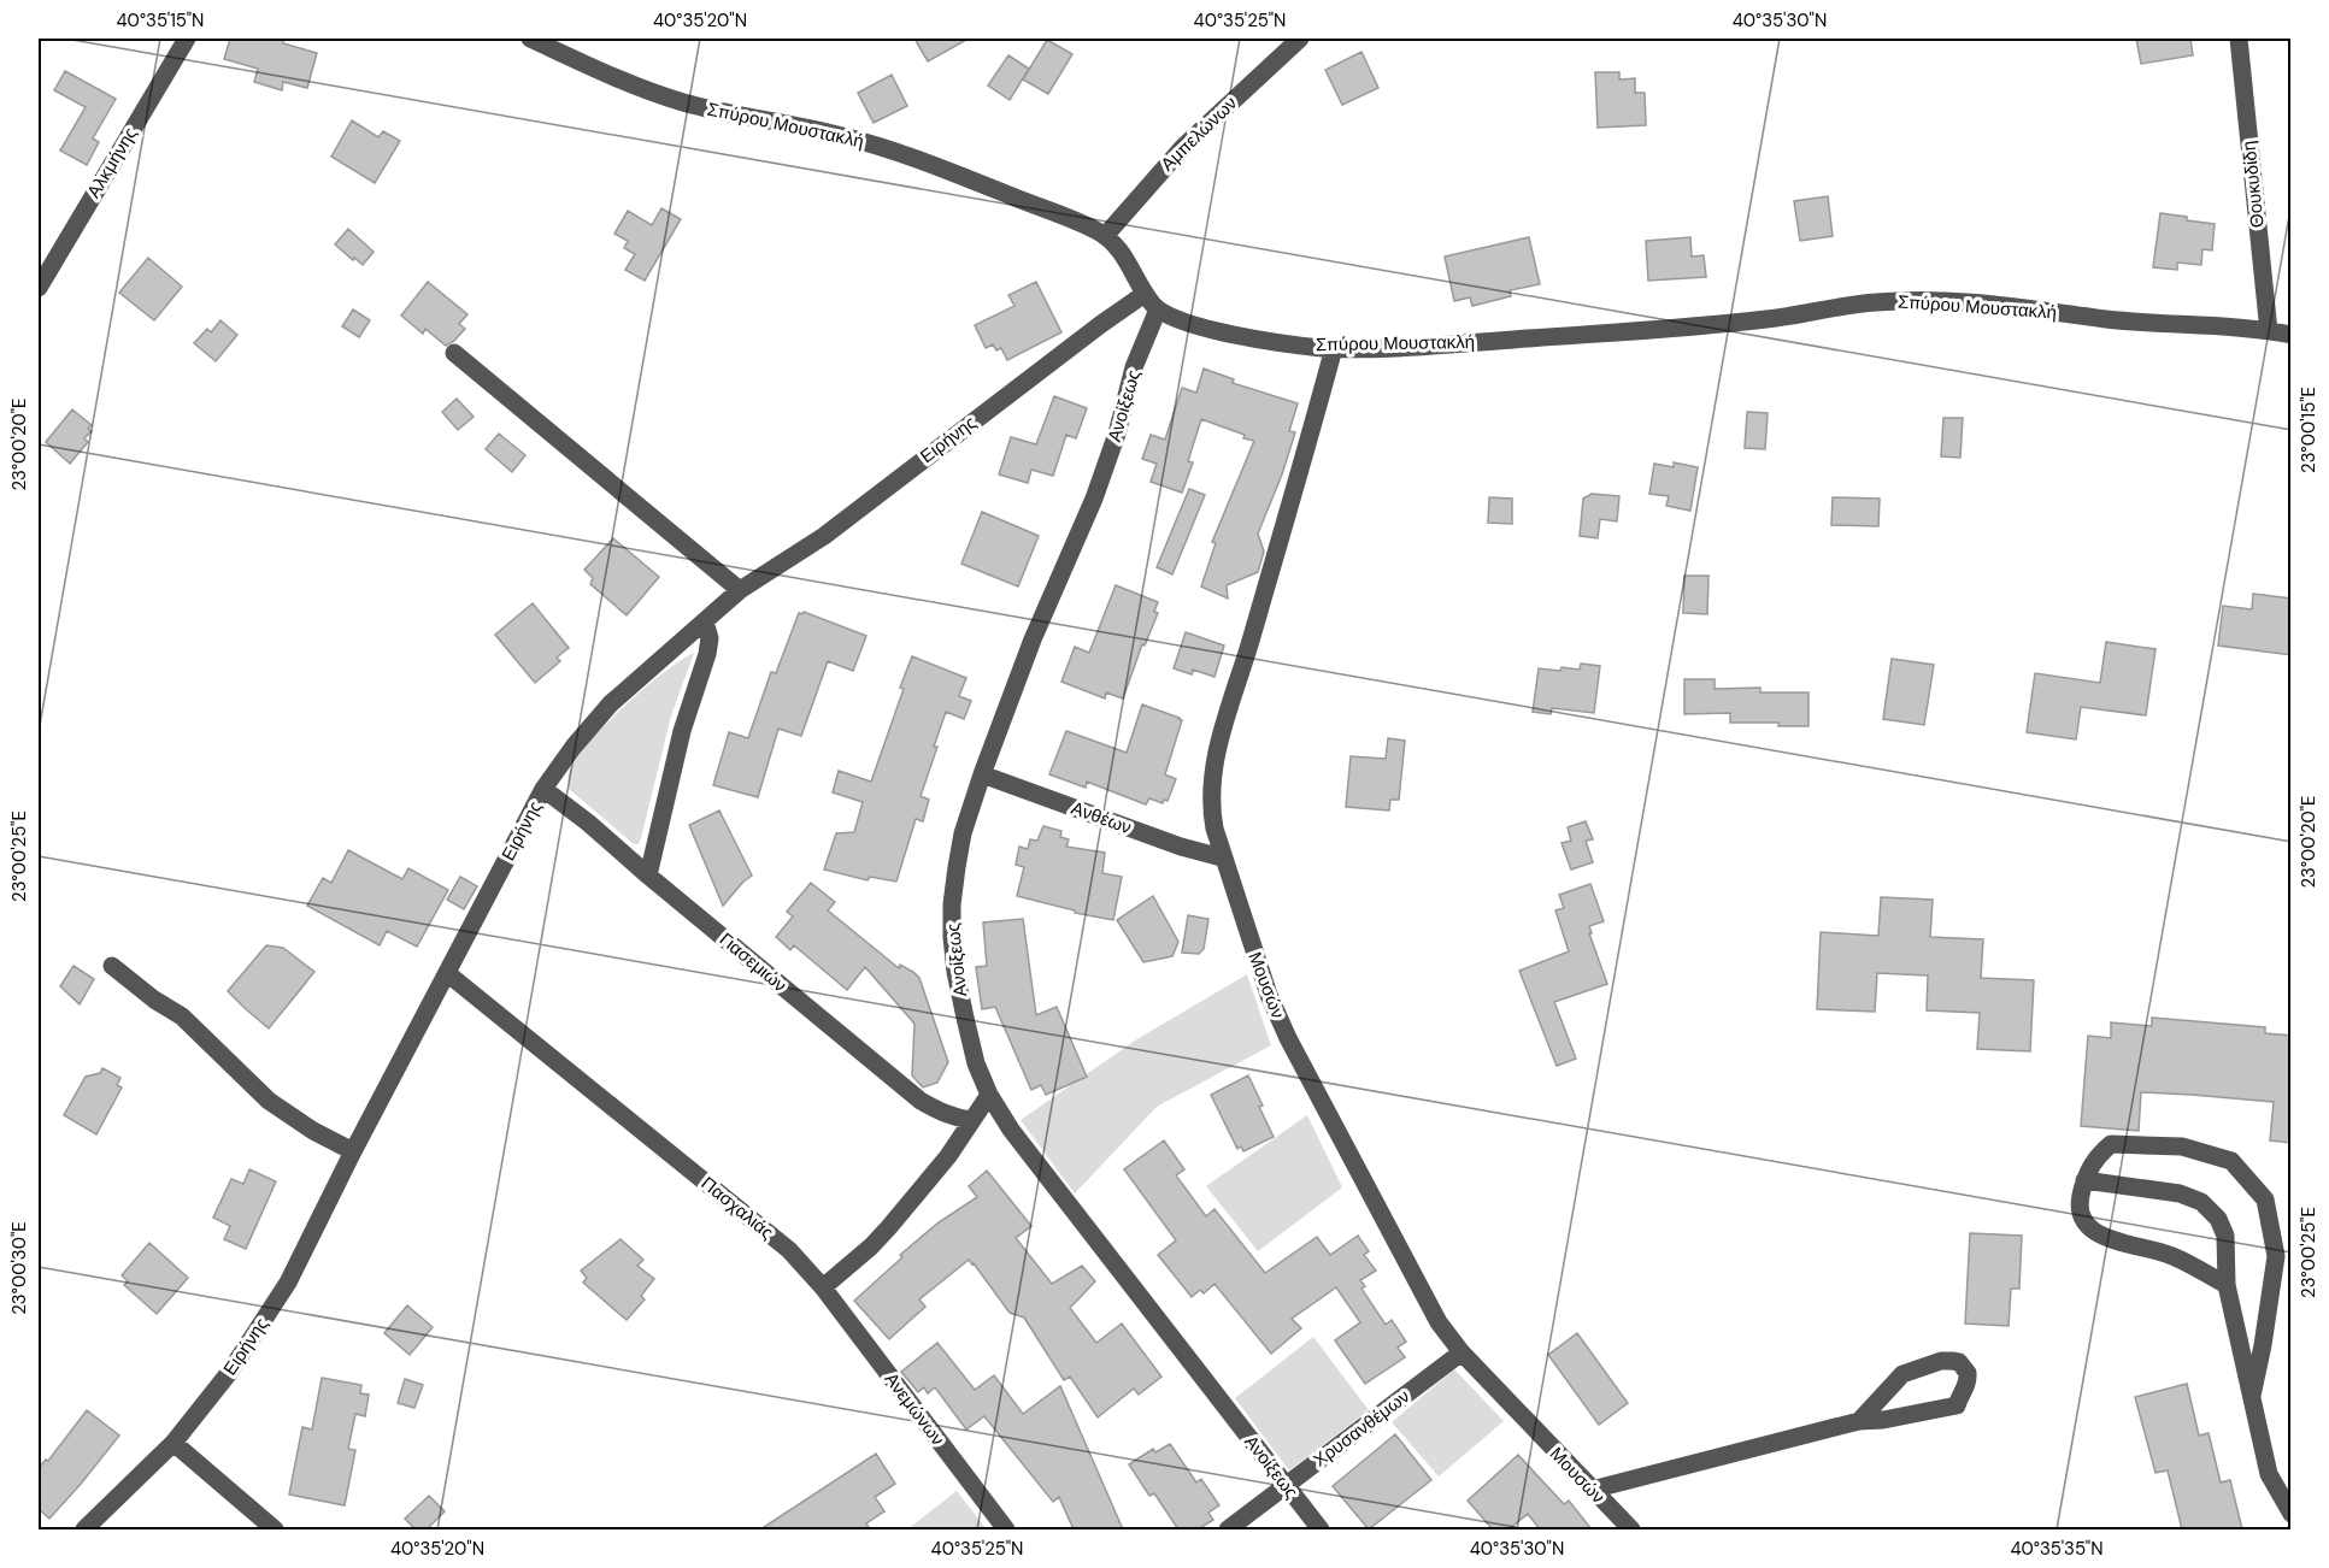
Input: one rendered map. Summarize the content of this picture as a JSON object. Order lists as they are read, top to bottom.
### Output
{
  "streets": {
    "street": [
      "Σπύρου Μουστακλή",
      "Αμπελώνων",
      "Αλκμήνης",
      "Θουκυδίδη",
      "Ανοίξεως",
      "Ειρήνης",
      "Ανθέων",
      "Γιασεμιών",
      "Μουσών",
      "Πασχαλιάς",
      "Ανεμώνων",
      "Χρυσανθέμων"
    ]
  },
  "crossings": [
    ["Σπύρου Μουστακλή", "Αμπελώνων"],
    ["Σπύρου Μουστακλή", "Θουκυδίδη"],
    ["Σπύρου Μουστακλή", "Ανοίξεως"],
    ["Σπύρου Μουστακλή", "Ειρήνης"],
    ["Σπύρου Μουστακλή", "Μουσών"],
    ["Ανοίξεως", "Ανθέων"],
    ["Ανοίξεως", "Χρυσανθέμων"],
    ["Ειρήνης", "Γιασεμιών"],
    ["Ειρήνης", "Πασχαλιάς"],
    ["Ανθέων", "Μουσών"],
    ["Μουσών", "Χρυσανθέμων"],
    ["Πασχαλιάς", "Ανεμώνων"]
  ],
  "coordinates": [
    "40°35'15\"N",
    "40°35'20\"N",
    "40°35'25\"N",
    "40°35'30\"N",
    "23°00'15\"E",
    "23°00'20\"E",
    "23°00'25\"E",
    "23°00'30\"E",
    "40°35'35\"N"
  ]
}
